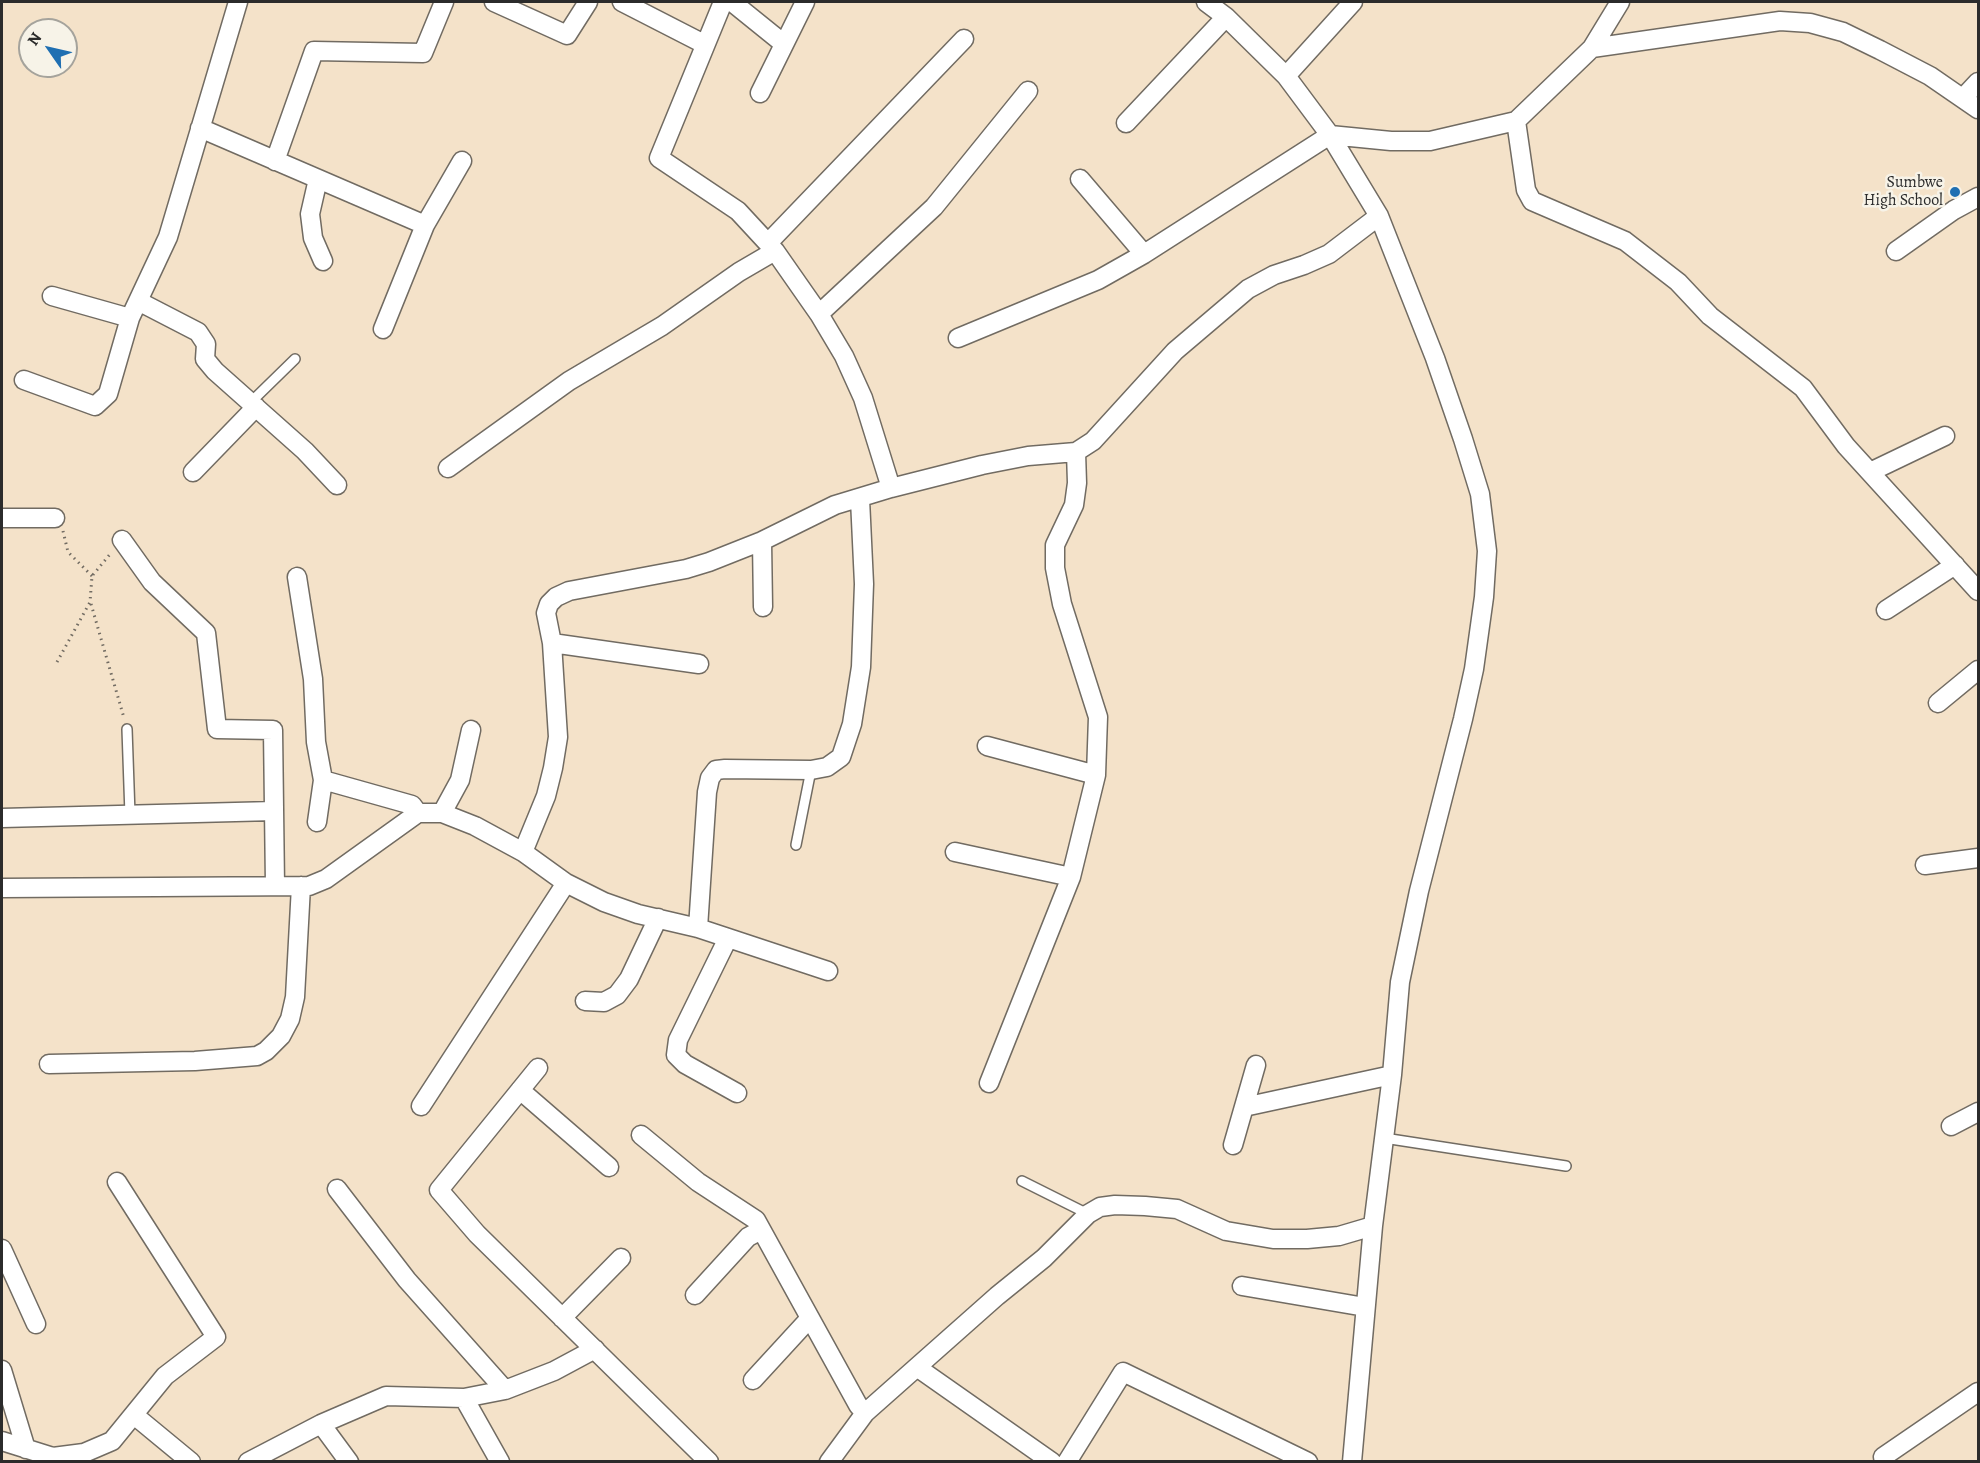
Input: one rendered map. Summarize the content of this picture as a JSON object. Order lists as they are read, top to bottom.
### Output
{
  "places": ["Sumbwe High School"],
  "north": "top left"
}
